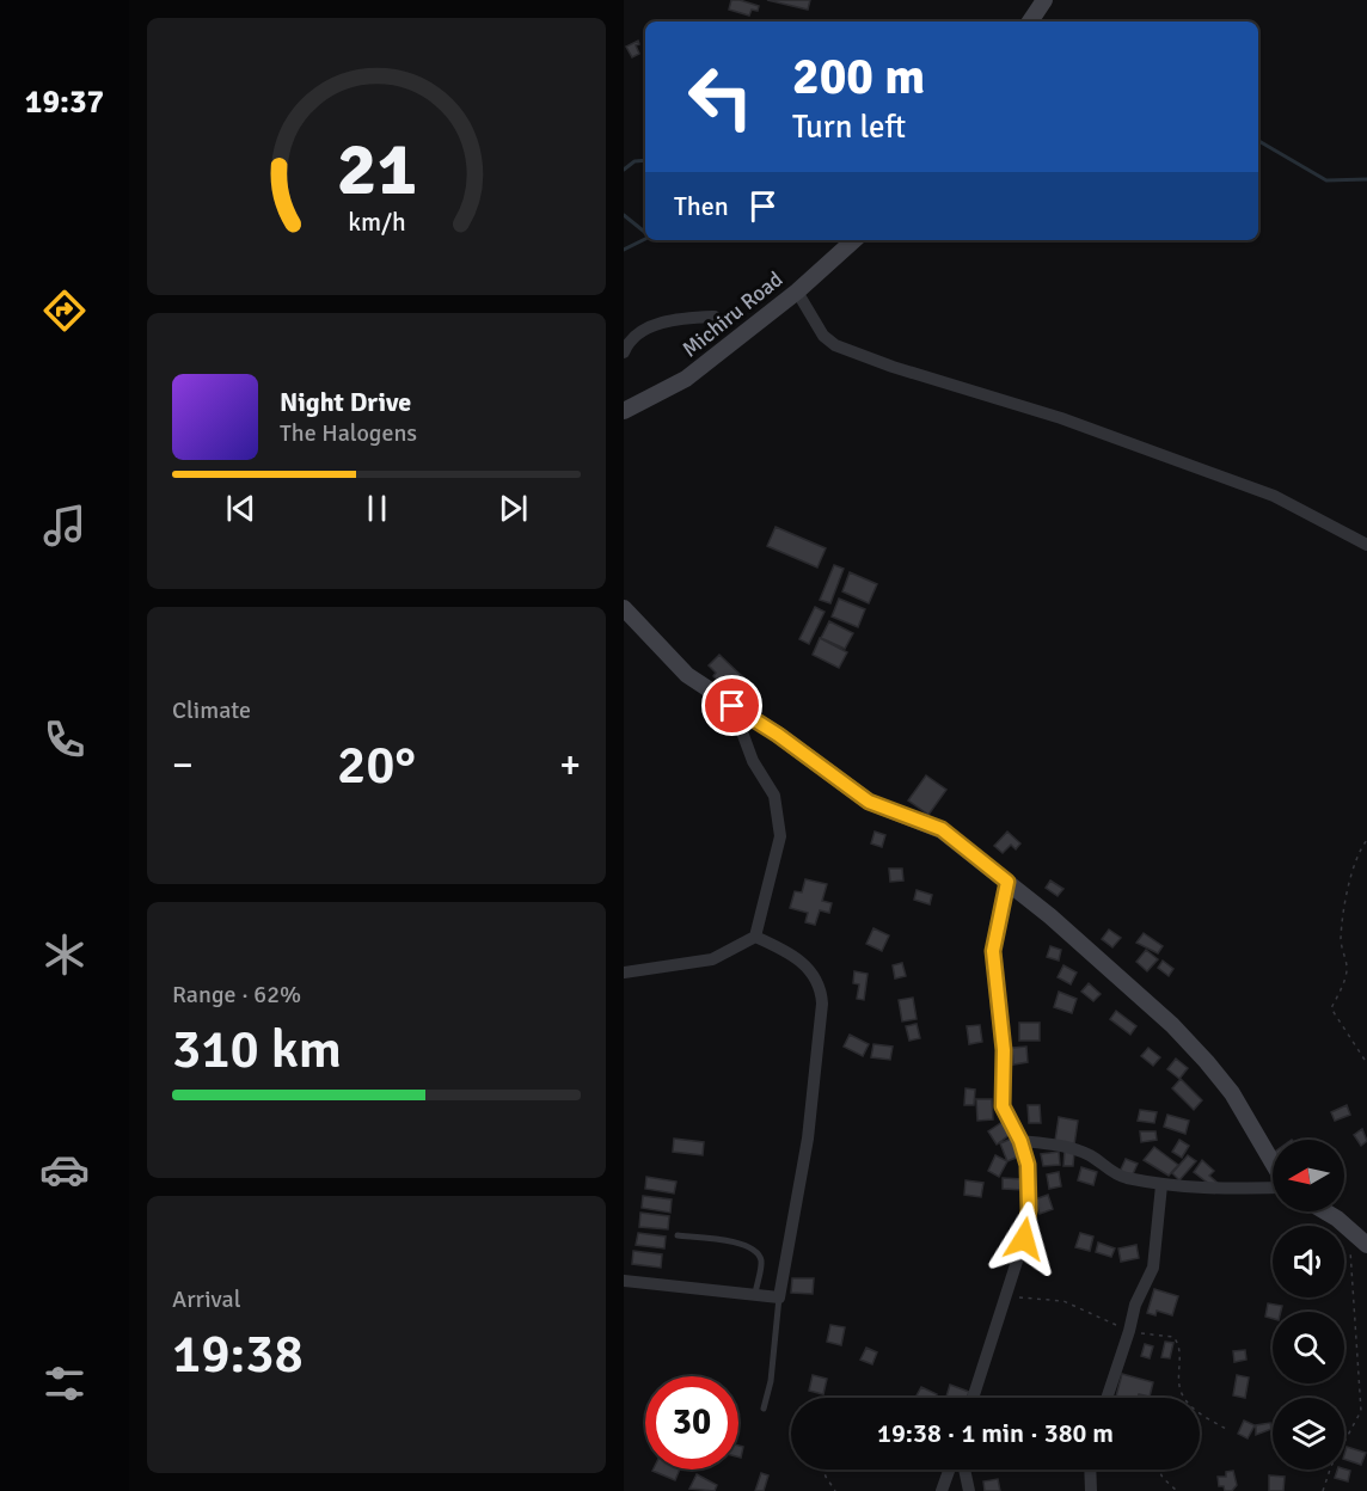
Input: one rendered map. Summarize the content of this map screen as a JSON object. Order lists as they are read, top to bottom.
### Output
{
  "streets": {
    "street": ["Michiru Road"]
  },
  "north": "left",
  "page": {
    "tabs": "19:37",
    "turn": ["200 m", "Turn left"],
    "then": "Then",
    "song": ["Night Drive", "The Halogens"],
    "tile": [
      "Climate",
      ["Range · 62%", "310 km"],
      ["Arrival", "19:38"]
    ],
    "heat": ["−", "20°", "+"],
    "limit": "30",
    "trip": "19:38 · 1 min · 380 m",
    "gauge": ["21", "km/h"]
  }
}
